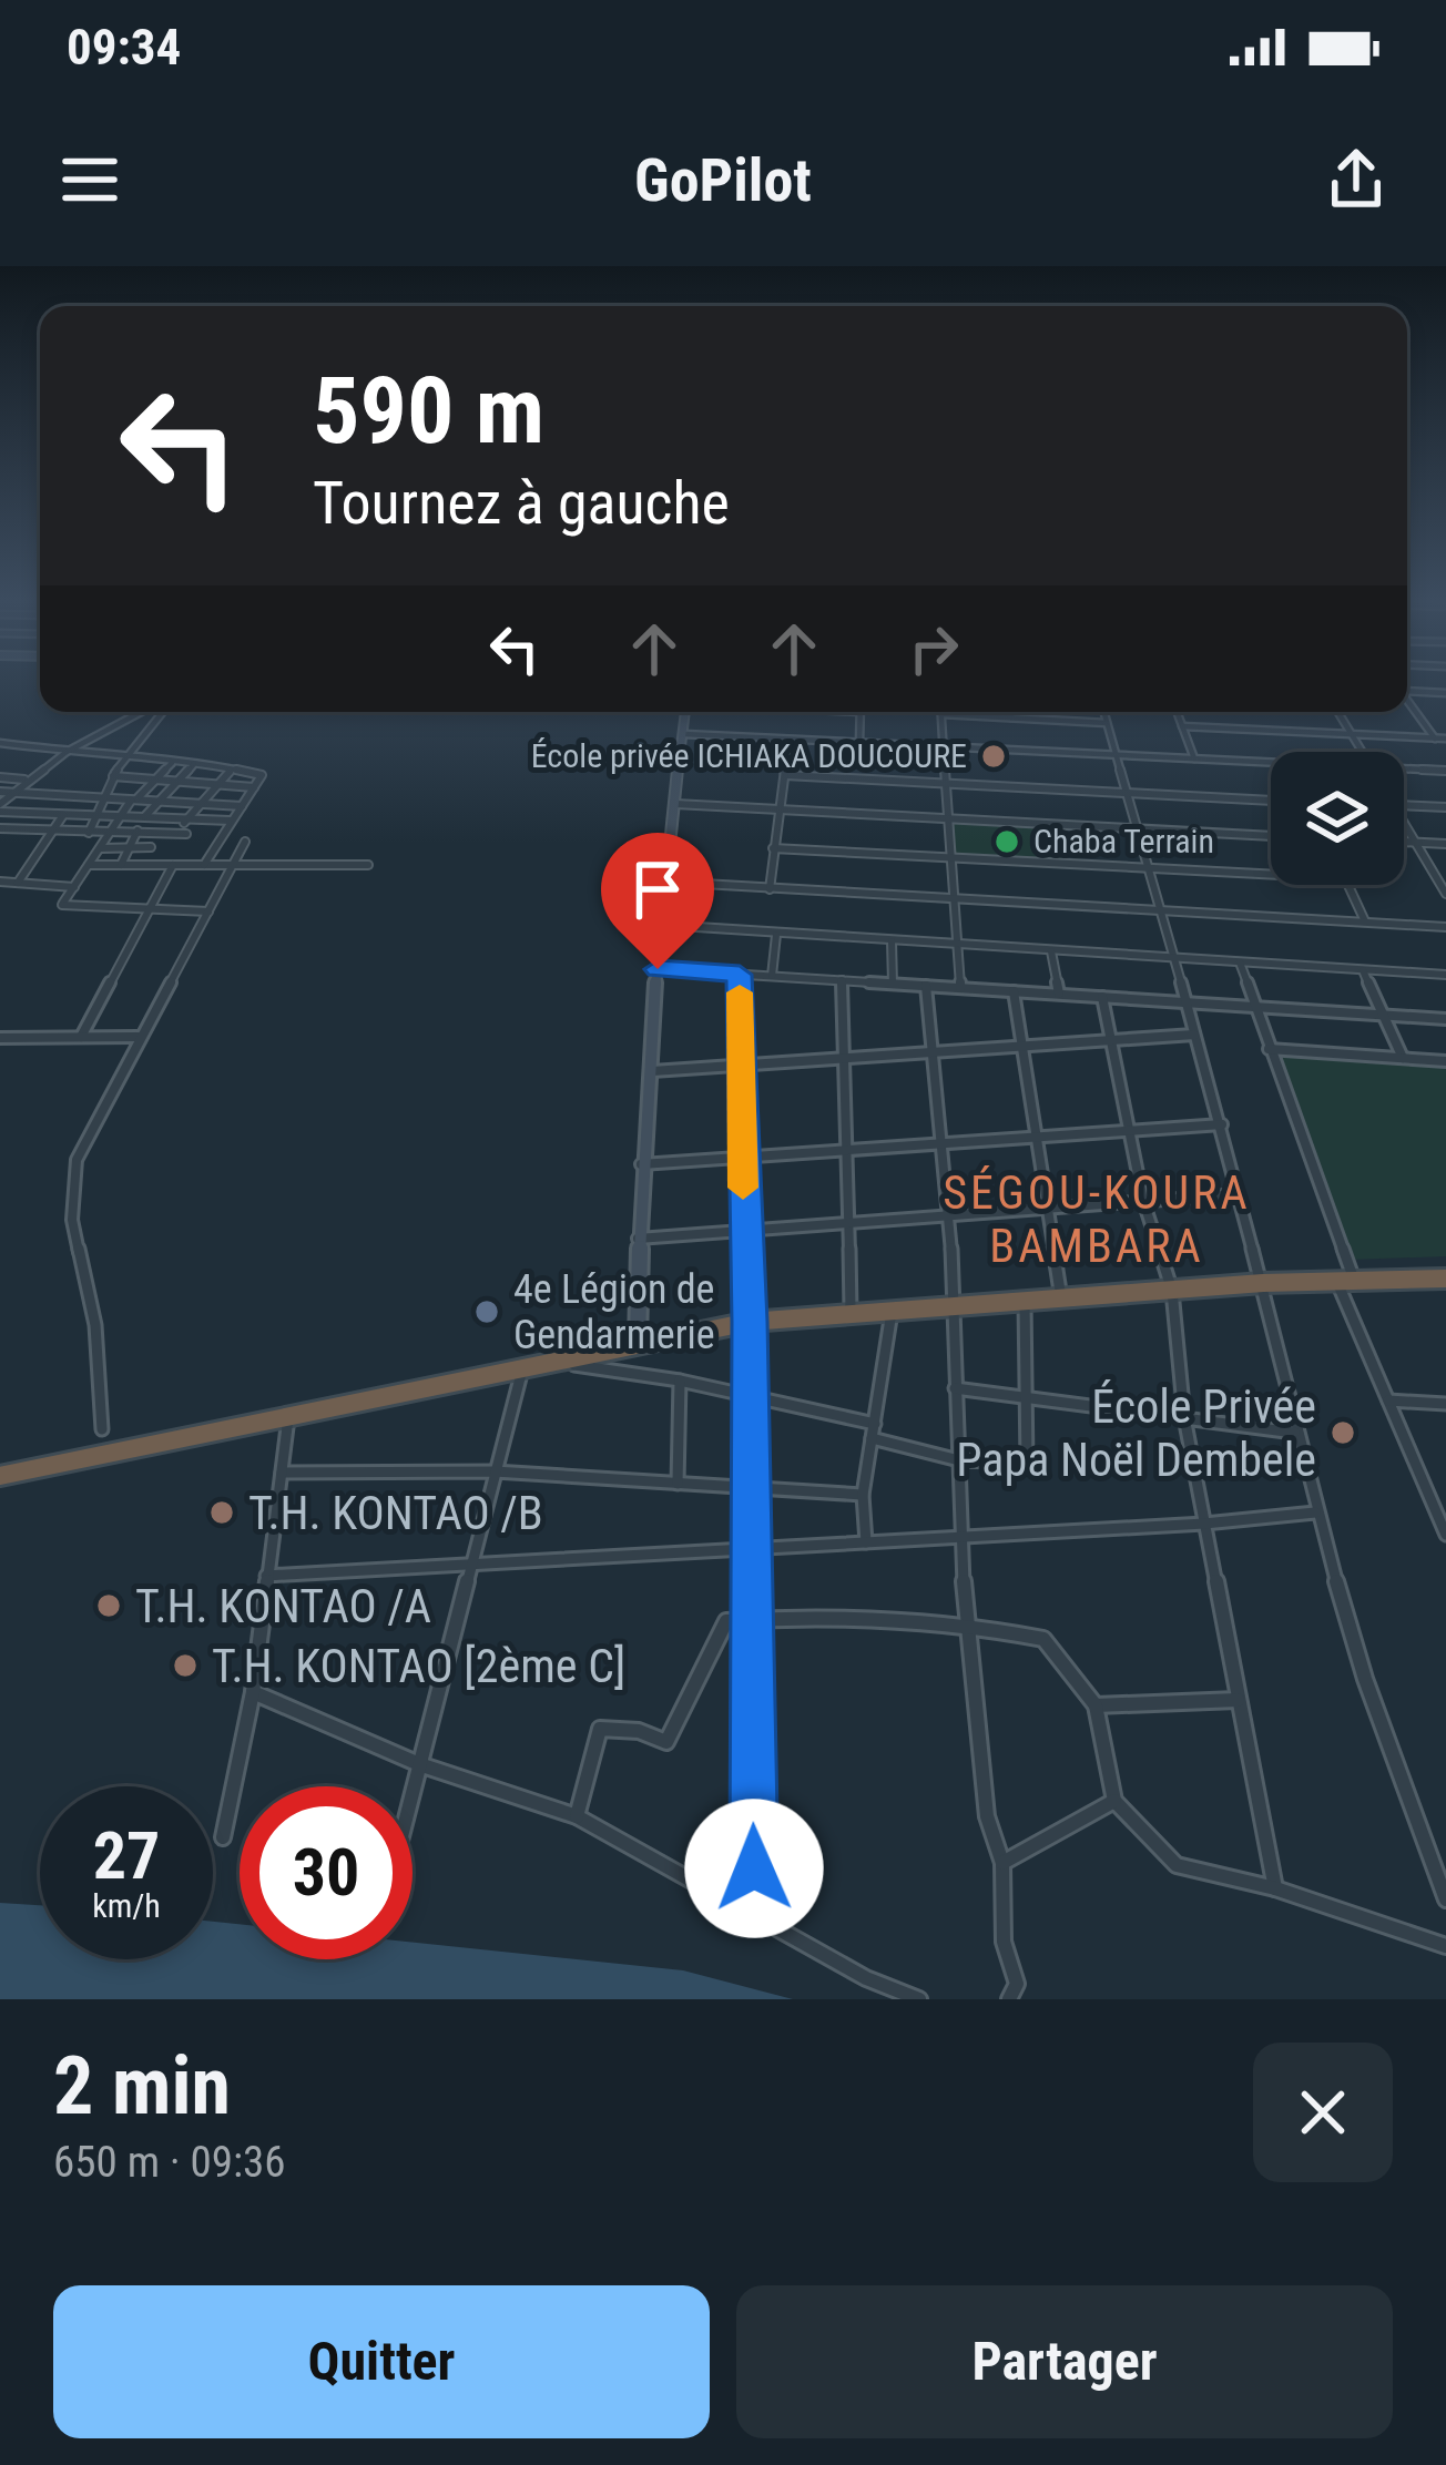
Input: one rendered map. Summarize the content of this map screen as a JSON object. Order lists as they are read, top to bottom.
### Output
{
  "districts": ["SÉGOU-KOURA BAMBARA"],
  "places": [
    "École privée ICHIAKA DOUCOURE",
    "Chaba Terrain",
    "4e Légion de Gendarmerie",
    "École Privée Papa Noël Dembele",
    "T.H. KONTAO /B",
    "T.H. KONTAO /A",
    "T.H. KONTAO [2ème C]"
  ],
  "page": {
    "status": "09:34",
    "header": "GoPilot",
    "turn": ["590 m", "Tournez à gauche"],
    "speed": "27 km/h",
    "limit": "30",
    "heading": ["2 min", "650 m · 09:36"],
    "buttons": ["Quitter", "Partager"]
  }
}
